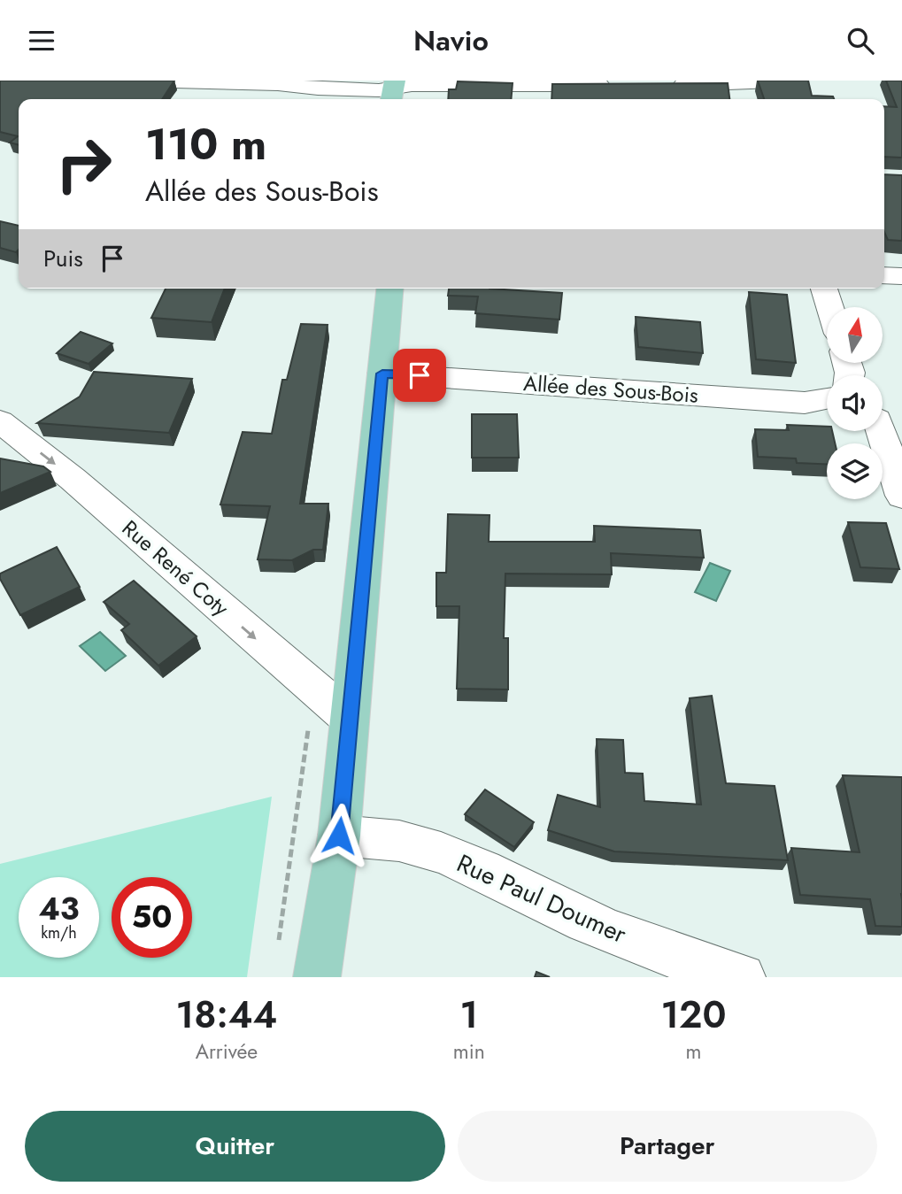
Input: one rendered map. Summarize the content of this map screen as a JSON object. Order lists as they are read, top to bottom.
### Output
{
  "streets": {
    "street": ["Allée des Sous-Bois", "Rue René Coty", "Rue Paul Doumer"]
  },
  "one_way": ["Rue René Coty"],
  "north": "top",
  "page": {
    "header": "Navio",
    "turn": ["110 m", "Allée des Sous-Bois"],
    "then": "Puis",
    "speed": "43 km/h",
    "limit": "50",
    "eta": [
      "18:44",
      "Arrivée",
      "1",
      "min",
      "120",
      "m"
    ],
    "buttons": ["Quitter", "Partager"]
  }
}
